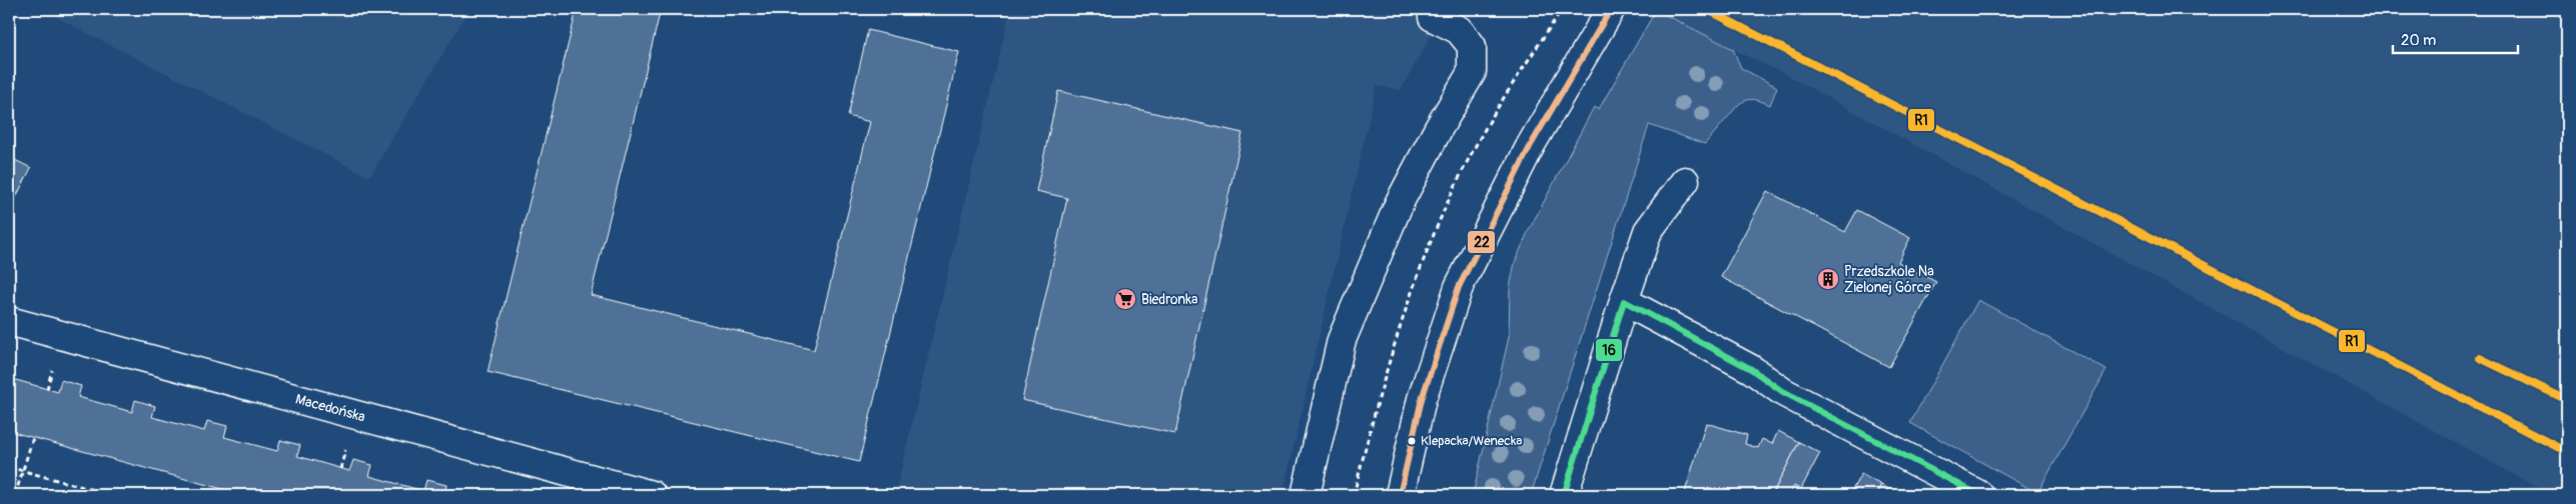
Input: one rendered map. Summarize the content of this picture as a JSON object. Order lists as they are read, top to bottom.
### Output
{
  "streets": {
    "street": ["Macedońska"]
  },
  "places": {
    "building": ["Przedszkole Na Zielonej Górce"],
    "supermarket": ["Biedronka"],
    "other": ["Klepacka/Wenecka"]
  },
  "lines": ["transit line R1", "transit line 22", "transit line 16"],
  "scale_bar": "20 m"
}
